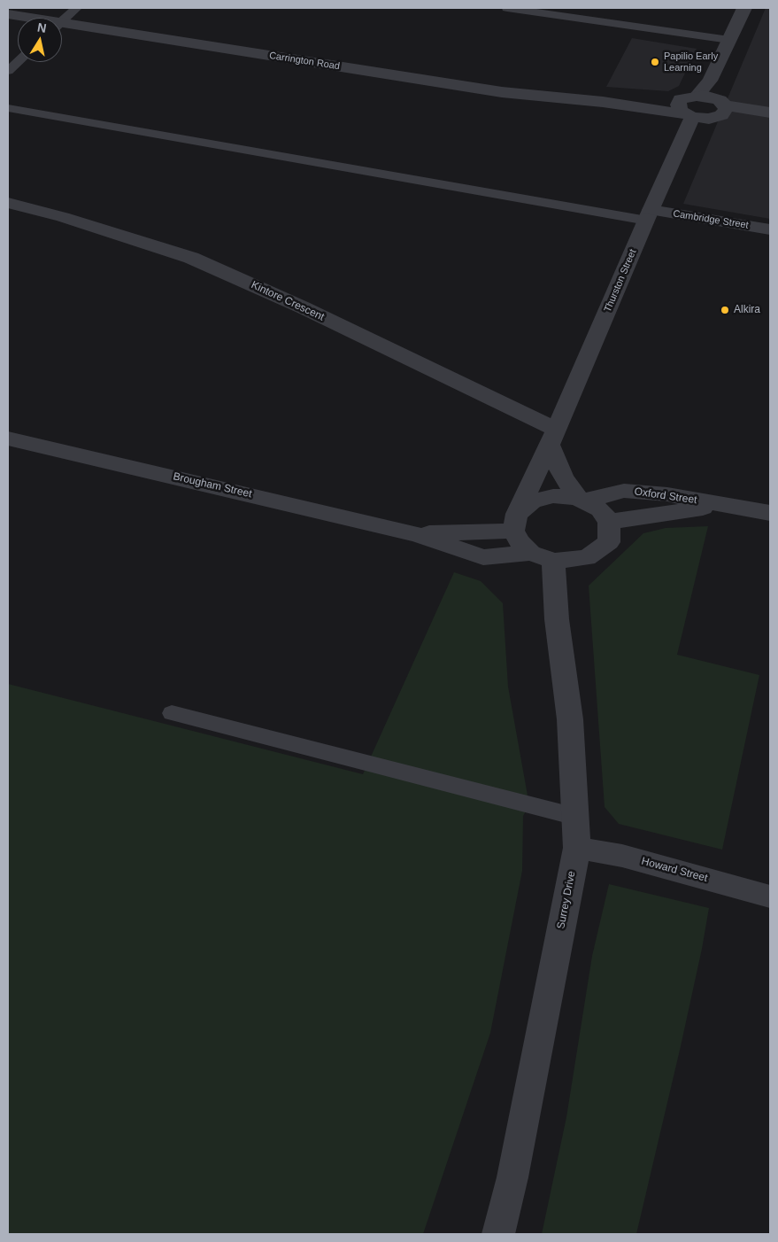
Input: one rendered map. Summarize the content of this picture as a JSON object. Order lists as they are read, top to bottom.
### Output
{
  "streets": {
    "street": [
      "Carrington Road",
      "Cambridge Street",
      "Thurston Street",
      "Kintore Crescent",
      "Brougham Street",
      "Oxford Street",
      "Howard Street",
      "Surrey Drive"
    ]
  },
  "crossings": [
    ["Carrington Road", "Thurston Street"],
    ["Cambridge Street", "Thurston Street"],
    ["Thurston Street", "Kintore Crescent"],
    ["Thurston Street", "Brougham Street"],
    ["Thurston Street", "Oxford Street"],
    ["Thurston Street", "Surrey Drive"],
    ["Brougham Street", "Oxford Street"],
    ["Brougham Street", "Surrey Drive"],
    ["Oxford Street", "Surrey Drive"],
    ["Howard Street", "Surrey Drive"]
  ],
  "places": ["Papilio Early Learning", "Alkira"],
  "north": "top"
}
